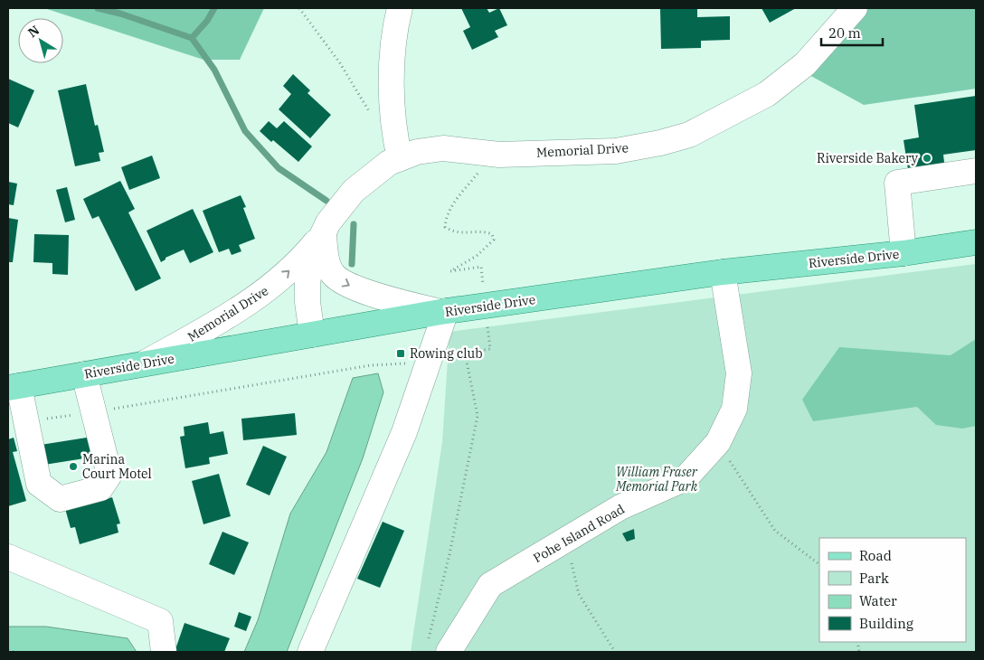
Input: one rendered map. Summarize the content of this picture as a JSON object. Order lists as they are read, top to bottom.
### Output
{
  "streets": {
    "main road": ["Riverside Drive"],
    "street": ["Memorial Drive", "Pohe Island Road"]
  },
  "crossings": [
    ["Memorial Drive", "Riverside Drive"],
    ["Riverside Drive", "Pohe Island Road"]
  ],
  "parks": ["William Fraser Memorial Park"],
  "places": {
    "other": ["Riverside Bakery", "Marina Court Motel"],
    "transit": ["Rowing club"]
  },
  "legend": [
    "Road",
    "Park",
    "Water",
    "Building"
  ],
  "scale_bar": "20 m",
  "north": "top left"
}
